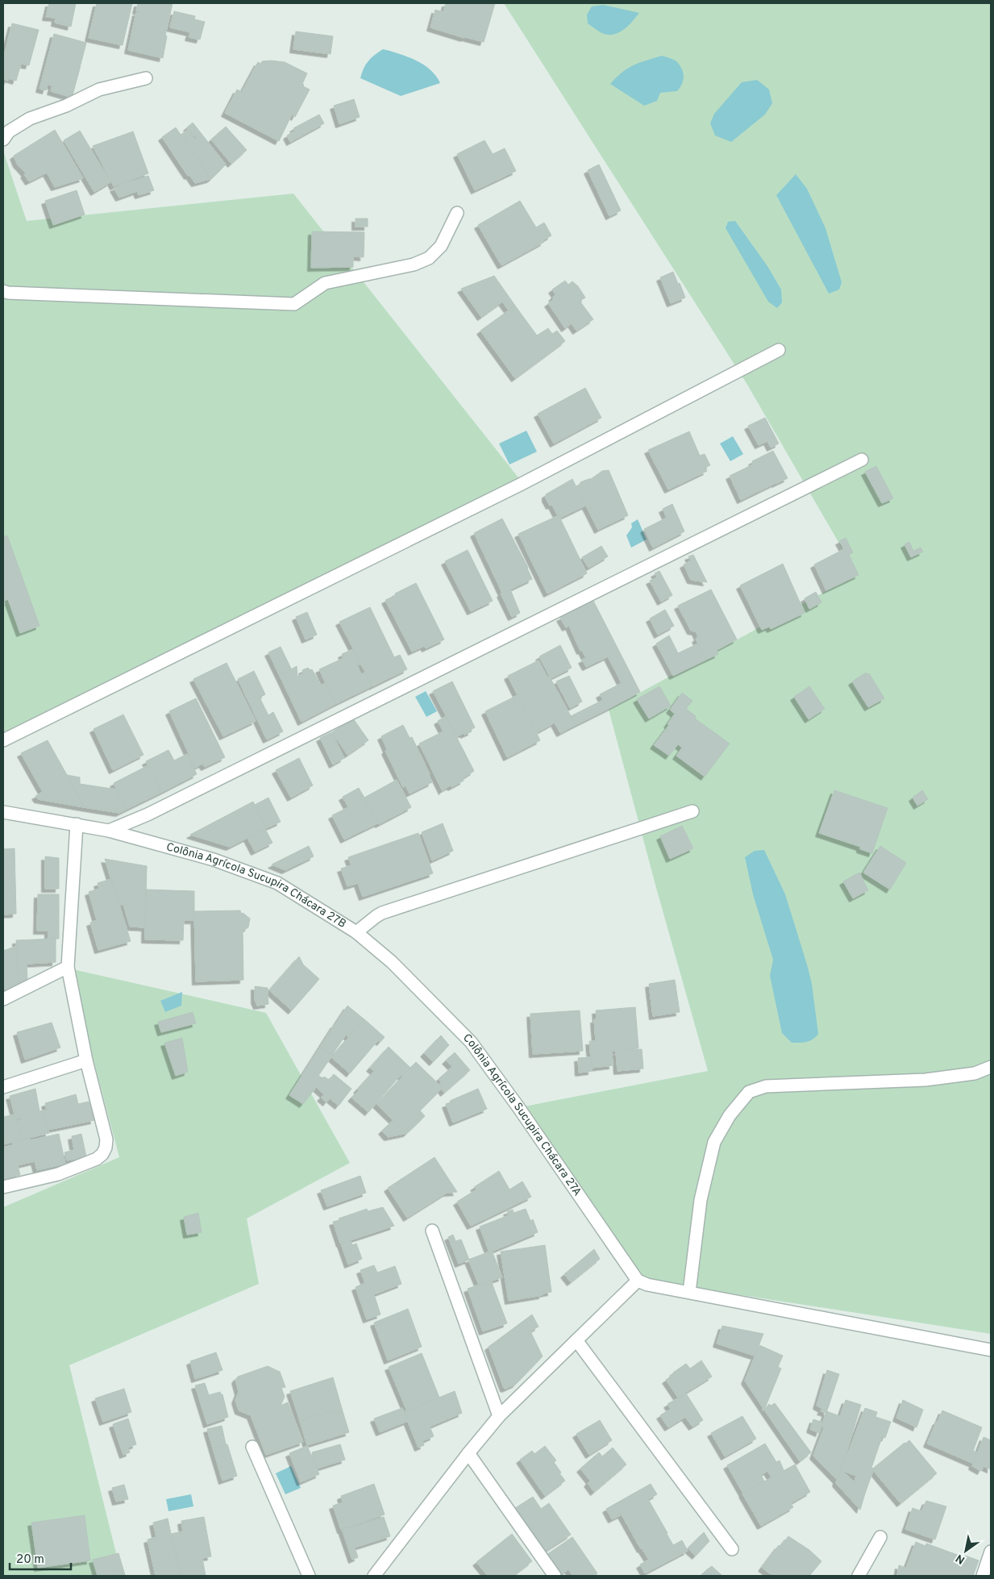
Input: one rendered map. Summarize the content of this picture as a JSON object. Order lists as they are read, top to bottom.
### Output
{
  "streets": {
    "street": ["Colônia Agrícola Sucupira Chácara 27B", "Colônia Agrícola Sucupira Chácara 27A"]
  },
  "crossings": [
    ["Colônia Agrícola Sucupira Chácara 27B", "Colônia Agrícola Sucupira Chácara 27A"]
  ],
  "scale_bar": "20 m",
  "north": "bottom left"
}
